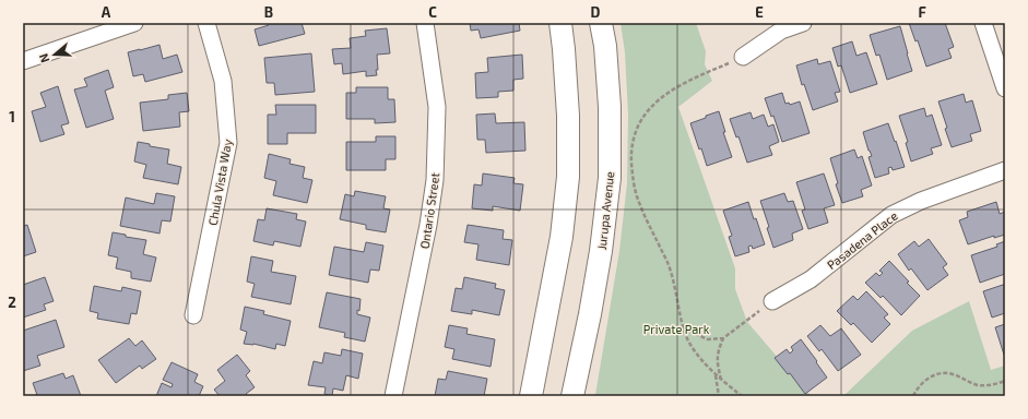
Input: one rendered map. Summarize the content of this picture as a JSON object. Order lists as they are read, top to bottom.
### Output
{
  "streets": {
    "main road": ["Jurupa Avenue"],
    "street": ["Chula Vista Way", "Ontario Street", "Pasadena Place"]
  },
  "parks": ["Private Park"],
  "north": "left",
  "grid": {
    "columns": [
      "A",
      "B",
      "C",
      "D",
      "E",
      "F"
    ],
    "rows": ["1", "2"]
  }
}
